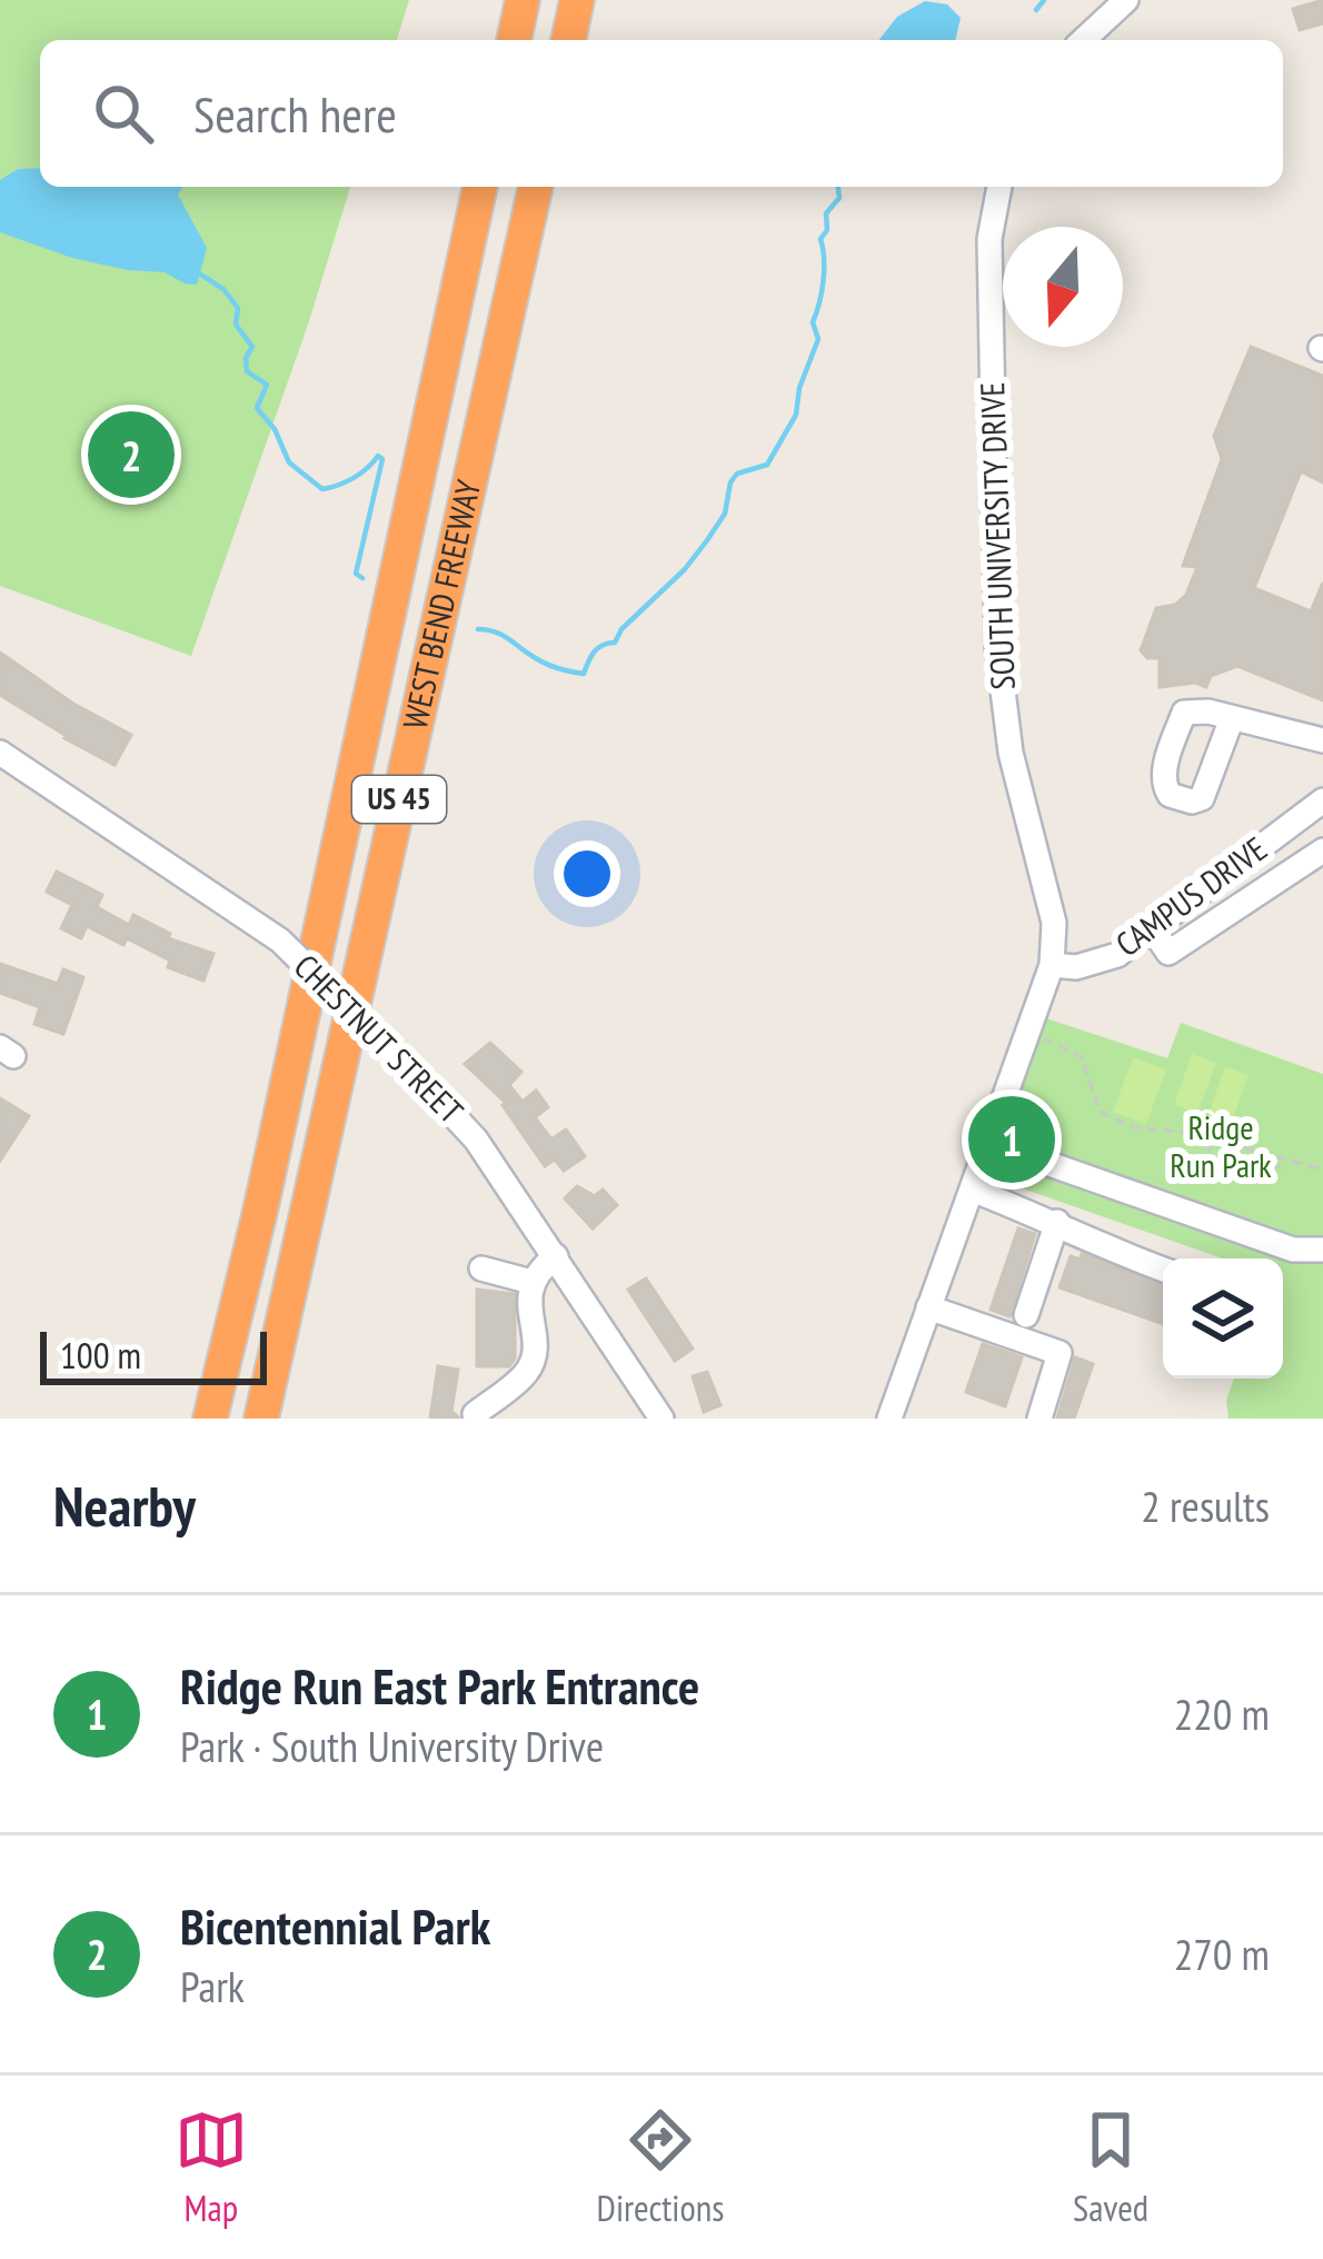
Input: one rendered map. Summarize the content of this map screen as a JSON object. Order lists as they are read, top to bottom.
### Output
{
  "streets": {
    "highway": ["WEST BEND FREEWAY", "US 45"],
    "street": ["SOUTH UNIVERSITY DRIVE", "CAMPUS DRIVE", "CHESTNUT STREET"]
  },
  "crossings": [
    ["SOUTH UNIVERSITY DRIVE", "CAMPUS DRIVE"]
  ],
  "parks": ["Ridge Run Park"],
  "scale_bar": "100 m",
  "north": "bottom",
  "page": {
    "search": "Search here",
    "pins": ["2", "1"],
    "scale": "100 m",
    "heading": ["Nearby", "2 results"],
    "list": [
      {
        "mark": "1",
        "name": "Ridge Run East Park Entrance",
        "note": "Park · South University Drive",
        "value": "220 m"
      },
      {
        "mark": "2",
        "name": "Bicentennial Park",
        "note": "Park",
        "value": "270 m"
      }
    ],
    "nav": ["Map", "Directions", "Saved"]
  }
}
